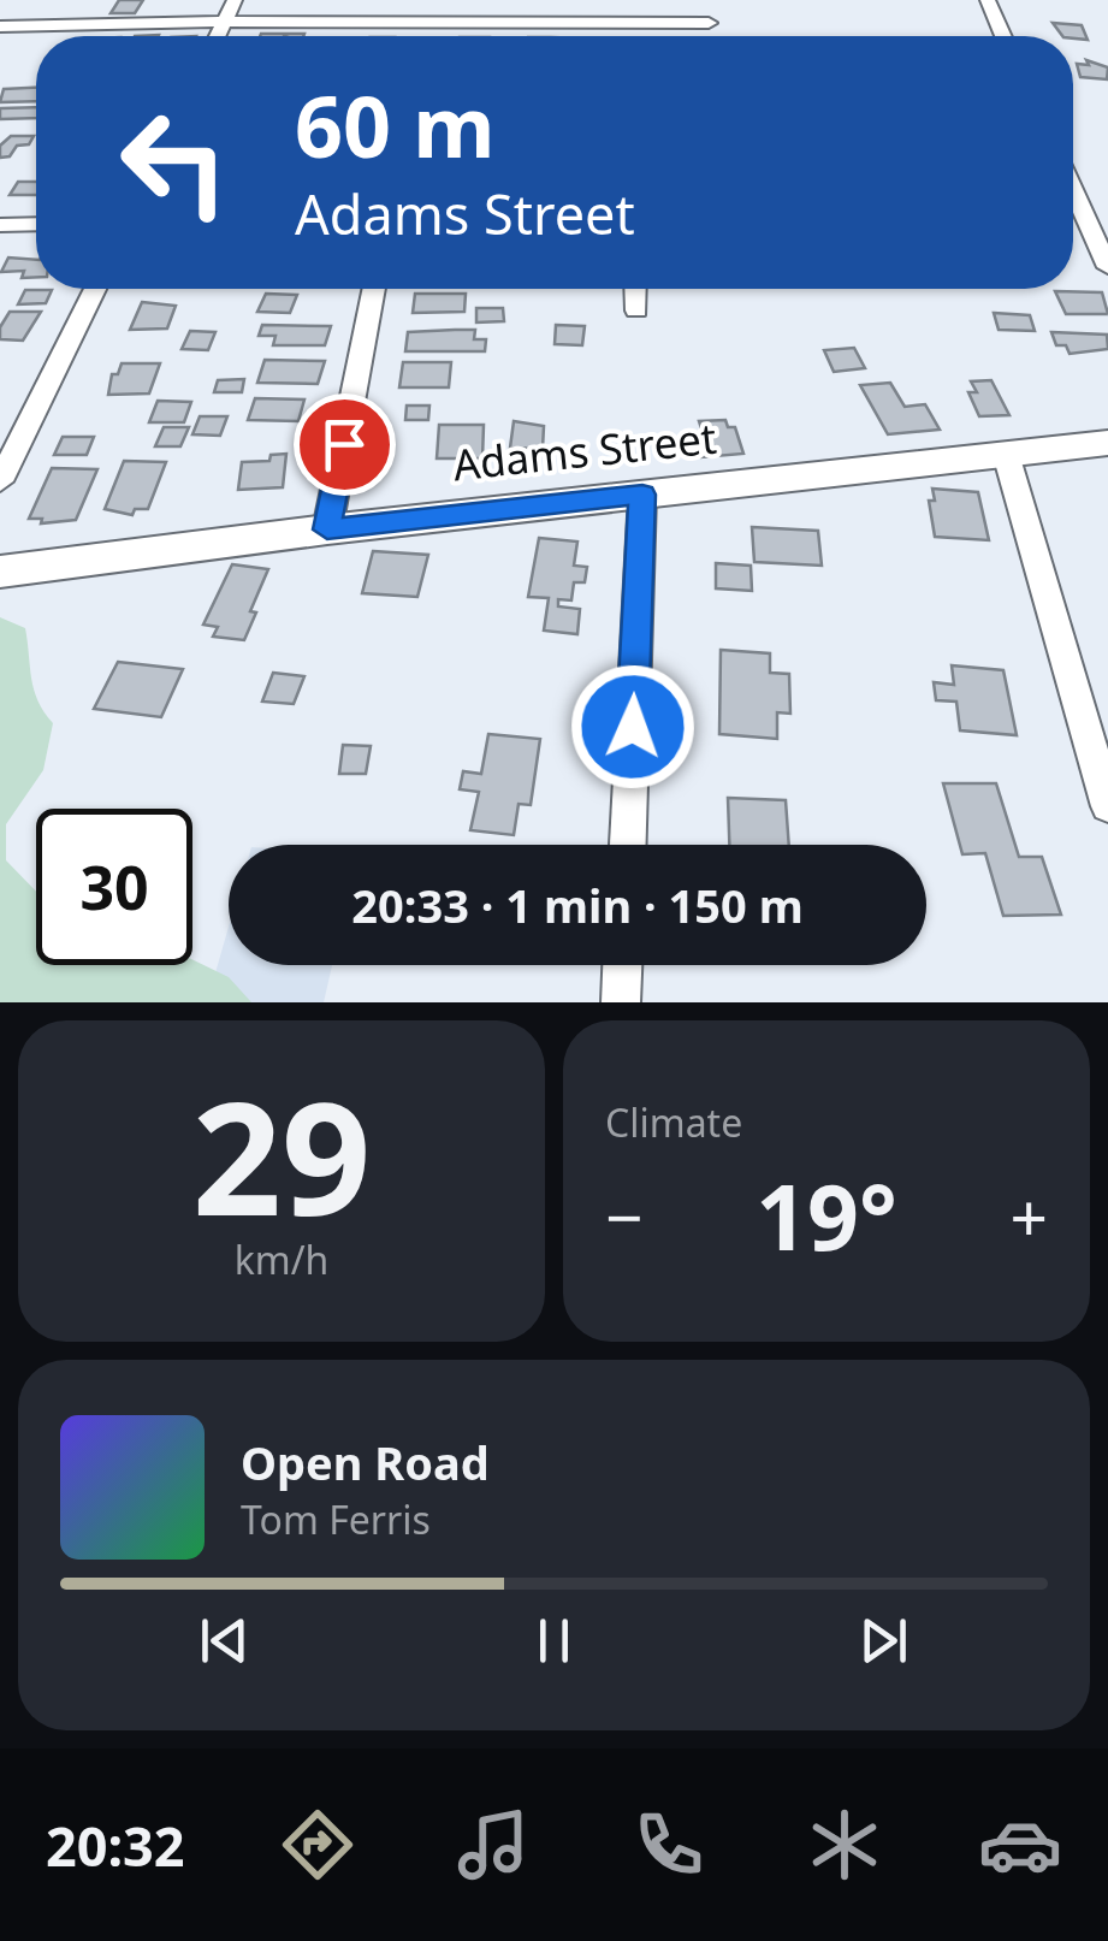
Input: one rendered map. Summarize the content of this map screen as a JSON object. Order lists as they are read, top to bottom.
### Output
{
  "streets": {
    "main road": ["Adams Street"]
  },
  "page": {
    "turn": ["60 m", "Adams Street"],
    "limit": "30",
    "trip": "20:33 · 1 min · 150 m",
    "tile": [
      ["29", "km/h"],
      "Climate"
    ],
    "heat": ["−", "19°", "+"],
    "song": ["Open Road", "Tom Ferris"],
    "tabs": "20:32"
  }
}
